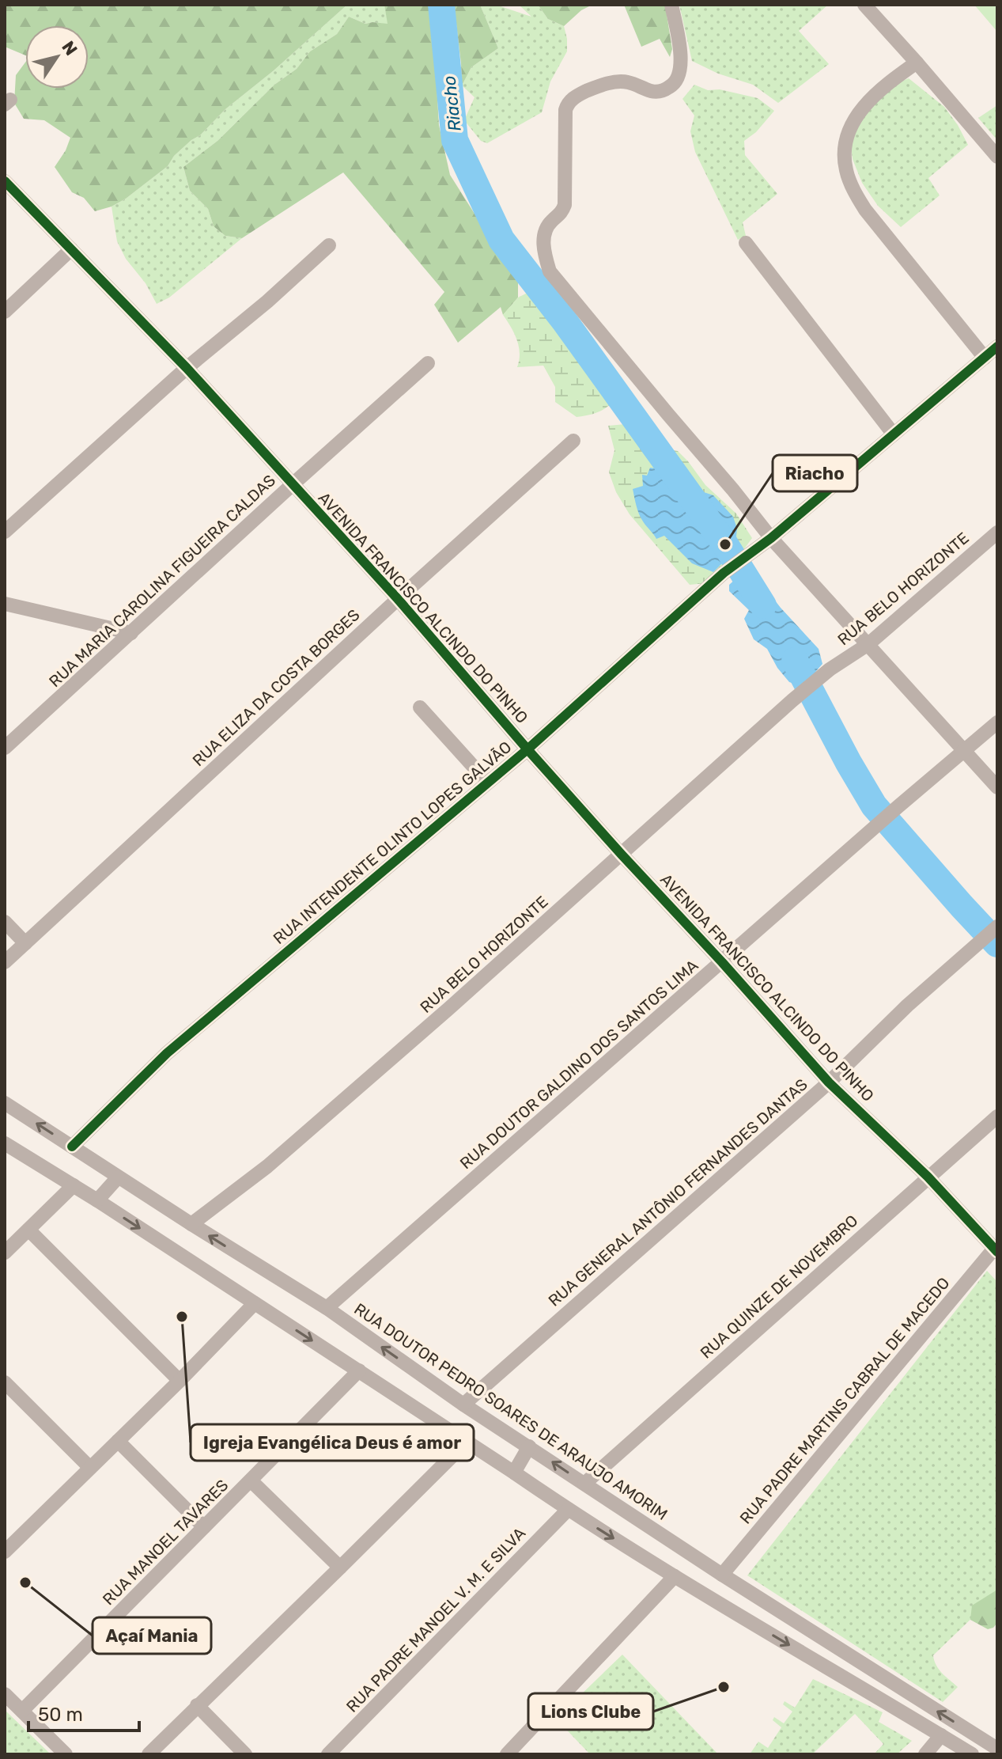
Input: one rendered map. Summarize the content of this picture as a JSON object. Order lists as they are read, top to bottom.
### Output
{
  "streets": {
    "street": [
      "RUA MARIA CAROLINA FIGUEIRA CALDAS",
      "RUA BELO HORIZONTE",
      "AVENIDA FRANCISCO ALCINDO DO PINHO",
      "RUA ELIZA DA COSTA BORGES",
      "RUA INTENDENTE OLINTO LOPES GALVÃO",
      "RUA DOUTOR GALDINO DOS SANTOS LIMA",
      "RUA GENERAL ANTÔNIO FERNANDES DANTAS",
      "RUA QUINZE DE NOVEMBRO",
      "RUA PADRE MARTINS CABRAL DE MACEDO",
      "RUA DOUTOR PEDRO SOARES DE ARAUJO AMORIM",
      "RUA MANOEL TAVARES",
      "RUA PADRE MANOEL V. M. E SILVA"
    ]
  },
  "crossings": [
    ["RUA MARIA CAROLINA FIGUEIRA CALDAS", "AVENIDA FRANCISCO ALCINDO DO PINHO"],
    ["RUA BELO HORIZONTE", "AVENIDA FRANCISCO ALCINDO DO PINHO"],
    ["RUA BELO HORIZONTE", "RUA DOUTOR PEDRO SOARES DE ARAUJO AMORIM"],
    ["AVENIDA FRANCISCO ALCINDO DO PINHO", "RUA ELIZA DA COSTA BORGES"],
    ["AVENIDA FRANCISCO ALCINDO DO PINHO", "RUA INTENDENTE OLINTO LOPES GALVÃO"],
    ["AVENIDA FRANCISCO ALCINDO DO PINHO", "RUA DOUTOR GALDINO DOS SANTOS LIMA"],
    ["AVENIDA FRANCISCO ALCINDO DO PINHO", "RUA GENERAL ANTÔNIO FERNANDES DANTAS"],
    ["AVENIDA FRANCISCO ALCINDO DO PINHO", "RUA QUINZE DE NOVEMBRO"],
    ["AVENIDA FRANCISCO ALCINDO DO PINHO", "RUA PADRE MARTINS CABRAL DE MACEDO"],
    ["RUA INTENDENTE OLINTO LOPES GALVÃO", "RUA DOUTOR PEDRO SOARES DE ARAUJO AMORIM"],
    ["RUA DOUTOR GALDINO DOS SANTOS LIMA", "RUA DOUTOR PEDRO SOARES DE ARAUJO AMORIM"],
    ["RUA GENERAL ANTÔNIO FERNANDES DANTAS", "RUA DOUTOR PEDRO SOARES DE ARAUJO AMORIM"],
    ["RUA QUINZE DE NOVEMBRO", "RUA DOUTOR PEDRO SOARES DE ARAUJO AMORIM"],
    ["RUA PADRE MARTINS CABRAL DE MACEDO", "RUA DOUTOR PEDRO SOARES DE ARAUJO AMORIM"]
  ],
  "water": ["Riacho"],
  "places": [
    "Riacho",
    "Igreja Evangélica Deus é amor",
    "Açaí Mania",
    "Lions Clube"
  ],
  "scale_bar": "50 m",
  "north": "top right"
}
